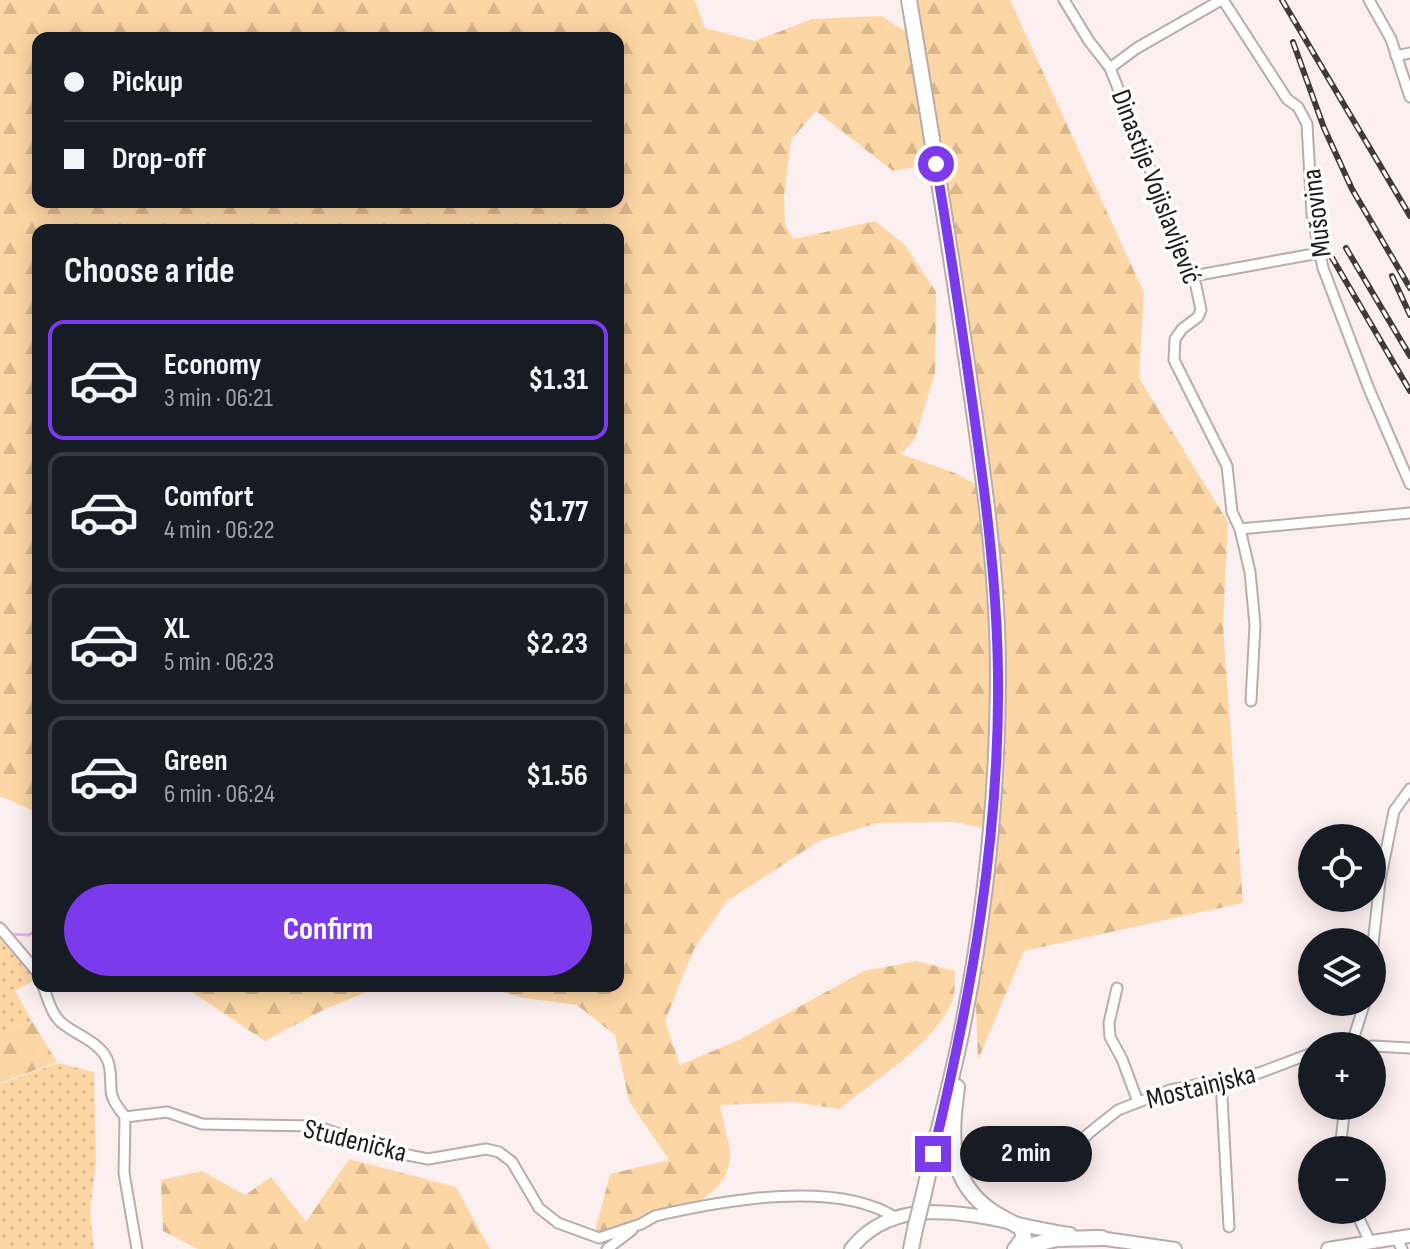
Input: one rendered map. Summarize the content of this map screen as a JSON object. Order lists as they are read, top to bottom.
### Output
{
  "streets": {
    "street": [
      "Dinastije Vojislavljević",
      "Mušovina",
      "Mostainjska",
      "Studenička"
    ]
  },
  "crossings": [
    ["Dinastije Vojislavljević", "Mušovina"]
  ],
  "page": {
    "banner": ["Pickup", "Drop-off"],
    "heading": "Choose a ride",
    "list": [
      {
        "name": "Economy",
        "note": "3 min · 06:21",
        "value": "$1.31"
      },
      {
        "name": "Comfort",
        "note": "4 min · 06:22",
        "value": "$1.77"
      },
      {
        "name": "XL",
        "note": "5 min · 06:23",
        "value": "$2.23"
      },
      {
        "name": "Green",
        "note": "6 min · 06:24",
        "value": "$1.56"
      }
    ],
    "map_buttons": ["+", "−"],
    "buttons": "Confirm",
    "bubble": "2 min"
  }
}
